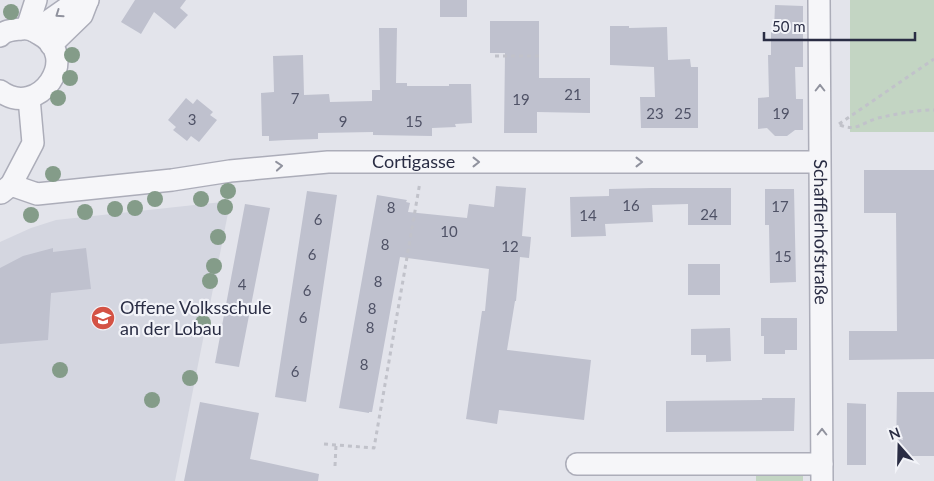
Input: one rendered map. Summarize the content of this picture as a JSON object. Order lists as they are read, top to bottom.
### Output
{
  "streets": {
    "street": ["Cortigasse", "Schafflerhofstraße"]
  },
  "crossings": [
    ["Cortigasse", "Schafflerhofstraße"]
  ],
  "one_way": ["Cortigasse", "Schafflerhofstraße"],
  "places": {
    "school or university": ["Offene Volksschule an der Lobau"]
  },
  "house_numbers": [
    "21",
    "7",
    "19",
    "23",
    "25",
    "19",
    "3",
    "9",
    "15",
    "16",
    "17",
    "8",
    "24",
    "14",
    "6",
    "10",
    "8",
    "12",
    "6",
    "15",
    "8",
    "4",
    "6",
    "8",
    "6",
    "8",
    "8",
    "6"
  ],
  "scale_bar": "50 m",
  "north": "top"
}
